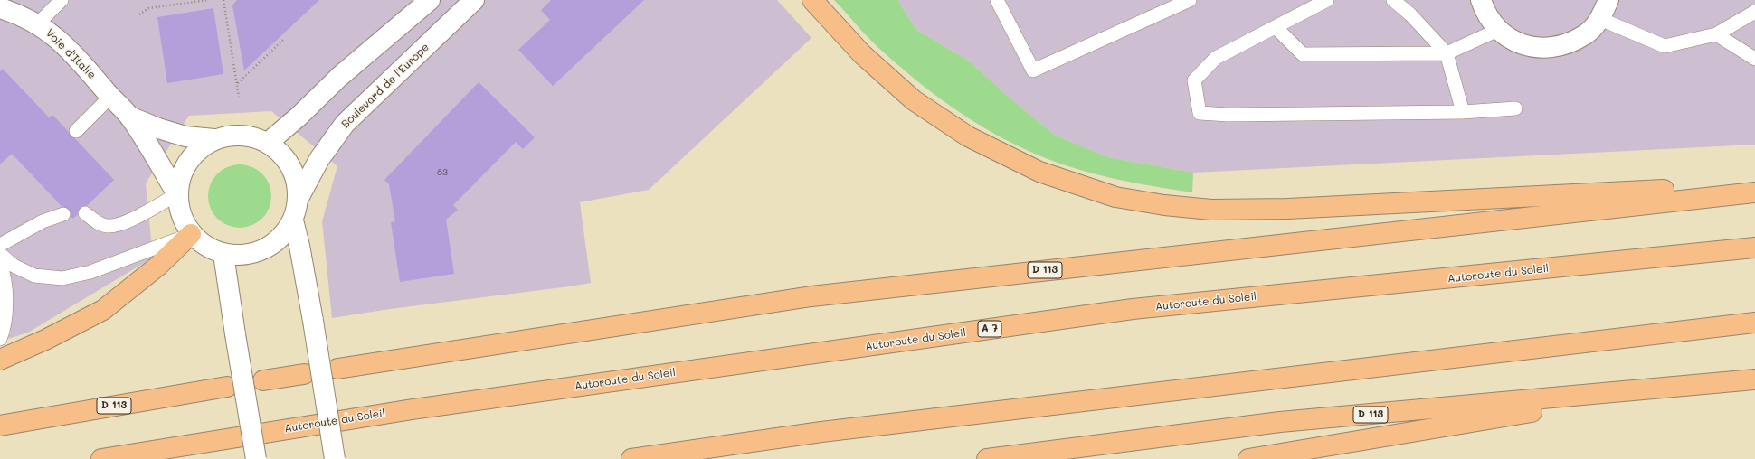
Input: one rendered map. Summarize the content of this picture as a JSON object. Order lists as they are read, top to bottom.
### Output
{
  "streets": {
    "main road": ["D 113", "Autoroute du Soleil", "A 7"],
    "street": ["Voie d'Italie", "Boulevard de l'Europe"]
  },
  "crossings": [
    ["Voie d'Italie", "Boulevard de l'Europe"]
  ],
  "house_numbers": ["83"]
}
